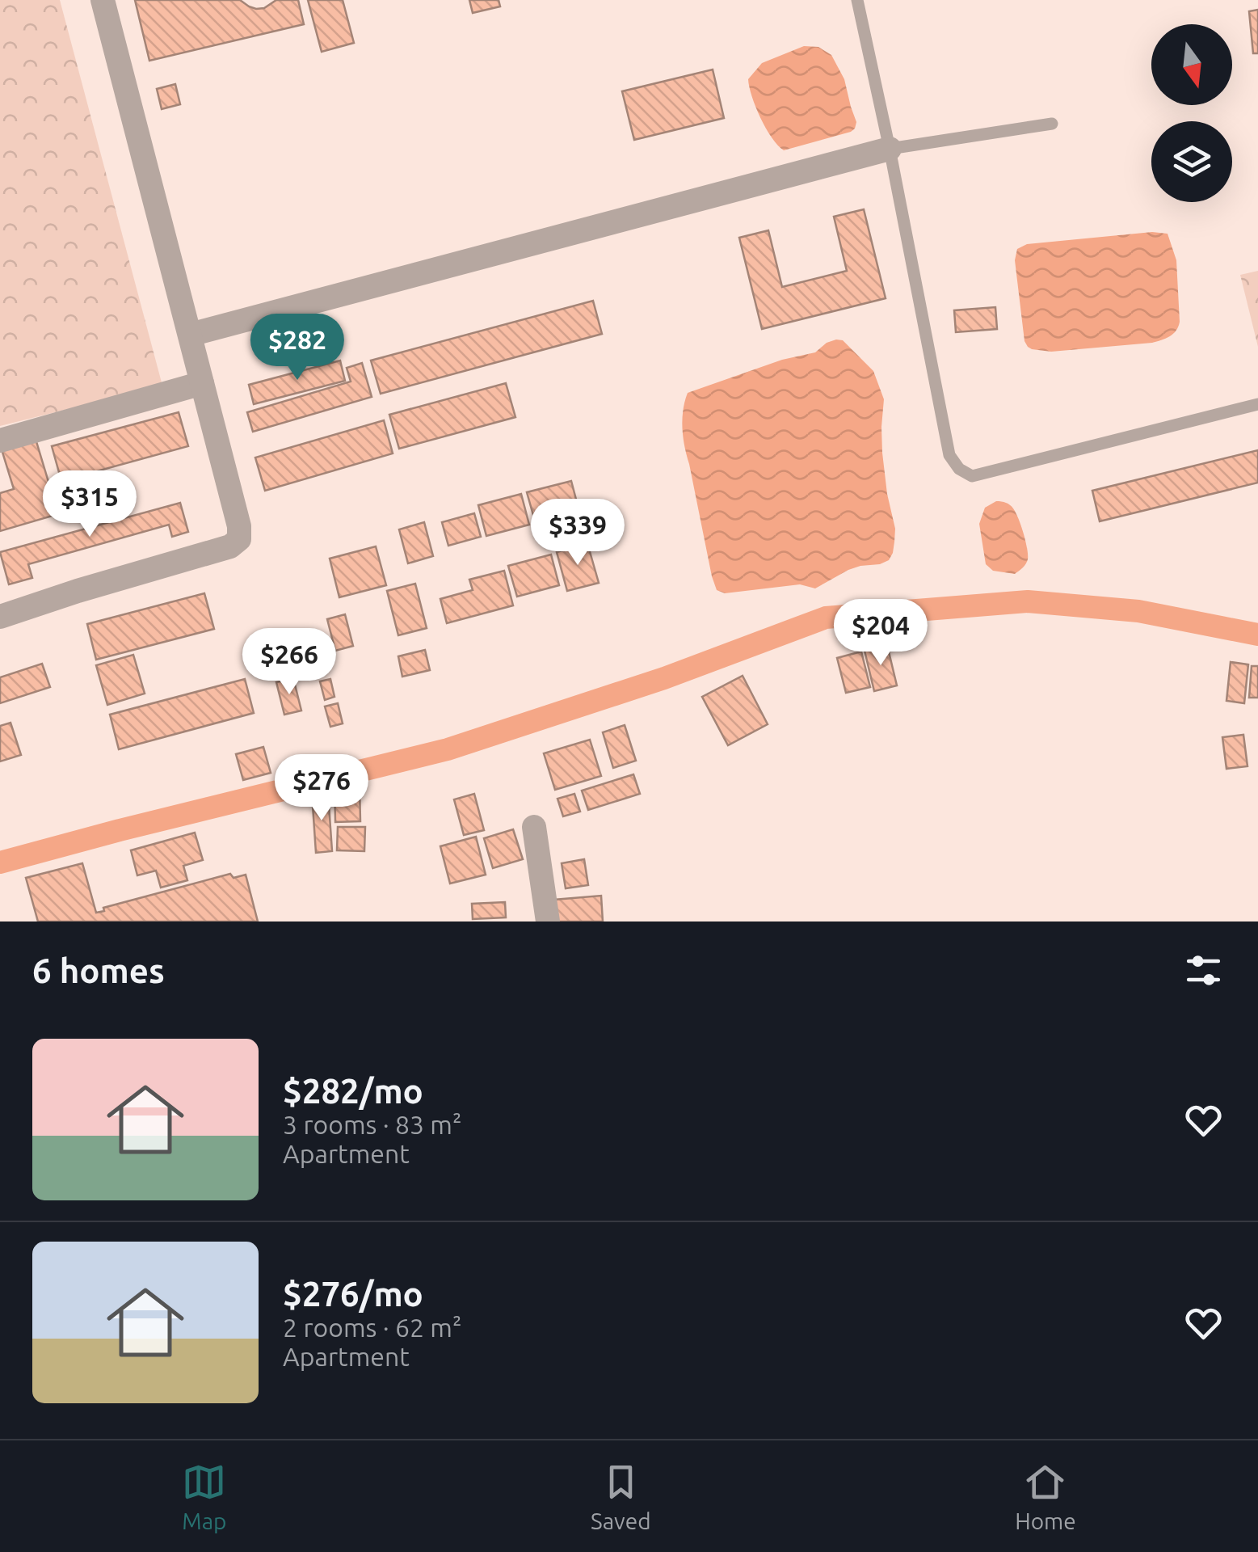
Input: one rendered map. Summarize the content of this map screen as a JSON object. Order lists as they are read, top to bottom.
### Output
{
  "north": "bottom",
  "page": {
    "price": [
      "$282",
      "$315",
      "$339",
      "$204",
      "$266",
      "$276"
    ],
    "heading": "6 homes",
    "list": [
      {
        "name": "$282/mo",
        "note": "3 rooms · 83 m² · Apartment"
      },
      {
        "name": "$276/mo",
        "note": "2 rooms · 62 m² · Apartment"
      }
    ],
    "tabs": ["Map", "Saved", "Home"]
  }
}
